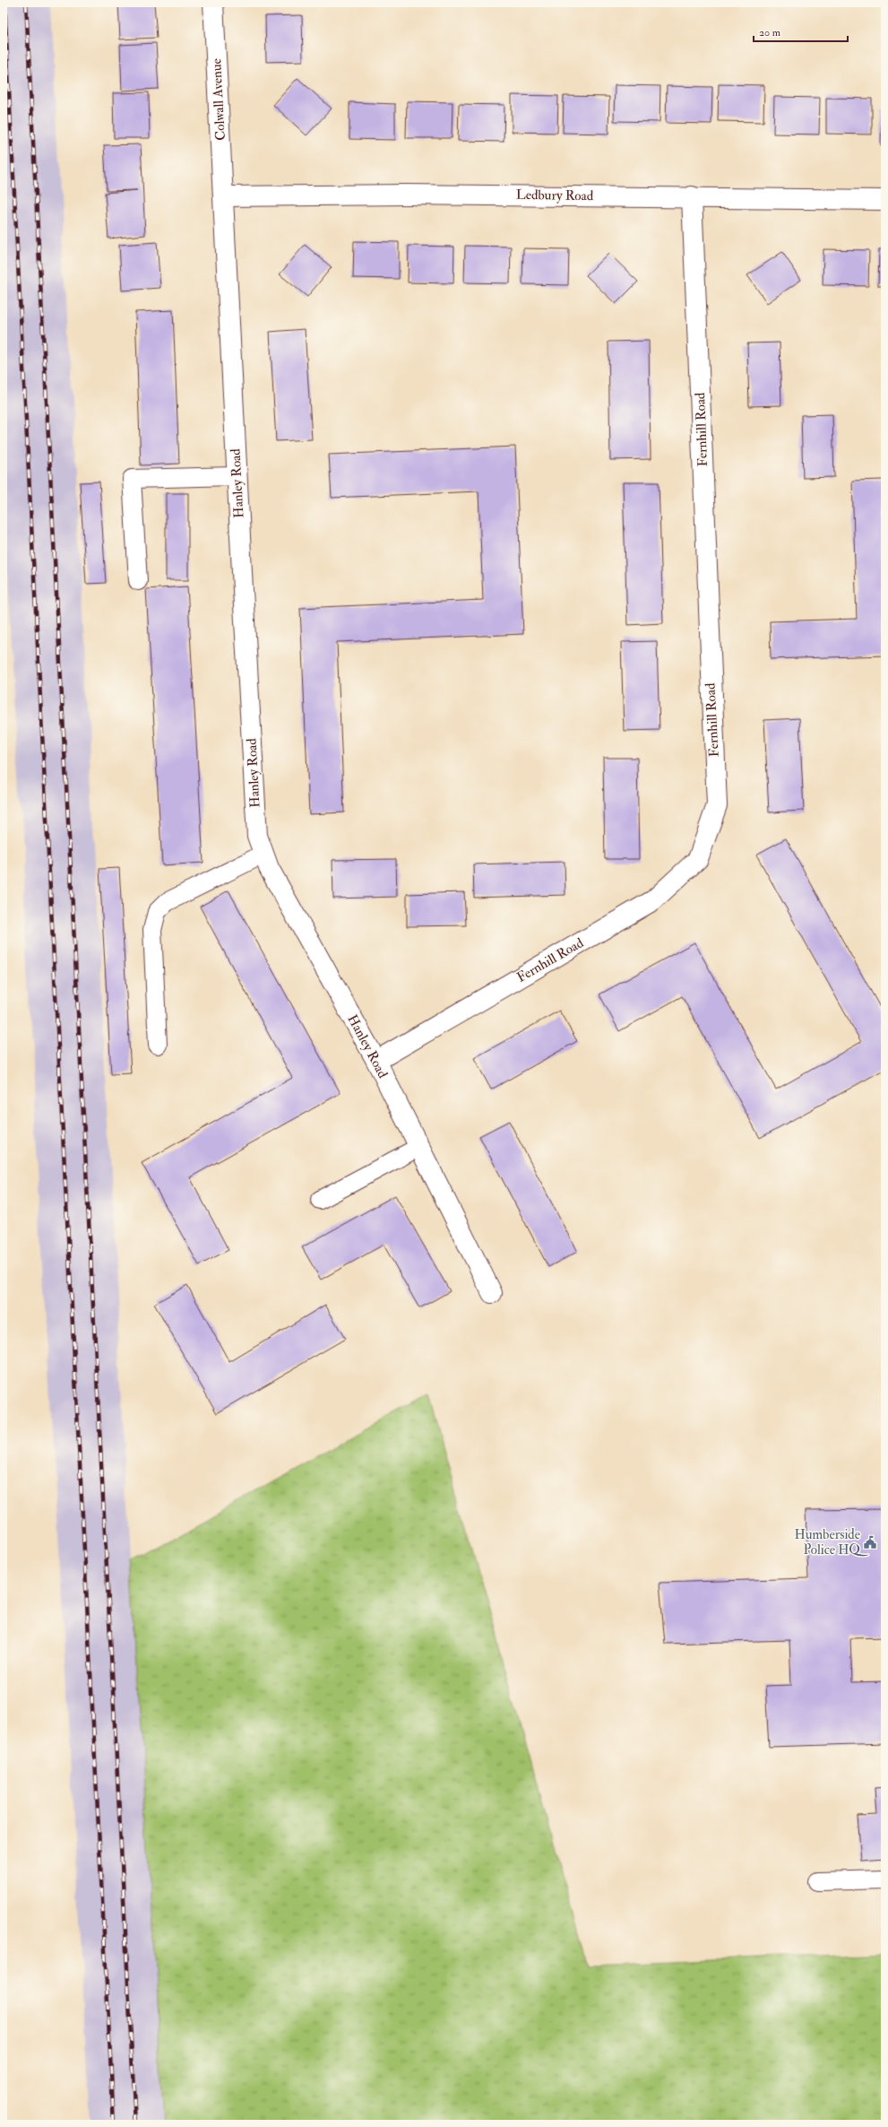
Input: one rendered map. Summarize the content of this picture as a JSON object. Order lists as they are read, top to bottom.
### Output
{
  "streets": {
    "street": [
      "Colwall Avenue",
      "Ledbury Road",
      "Fernhill Road",
      "Hanley Road"
    ]
  },
  "crossings": [
    ["Colwall Avenue", "Ledbury Road"],
    ["Colwall Avenue", "Hanley Road"],
    ["Ledbury Road", "Fernhill Road"],
    ["Ledbury Road", "Hanley Road"],
    ["Fernhill Road", "Hanley Road"]
  ],
  "places": {
    "public building": ["Humberside Police HQ"]
  },
  "scale_bar": "20 m"
}
